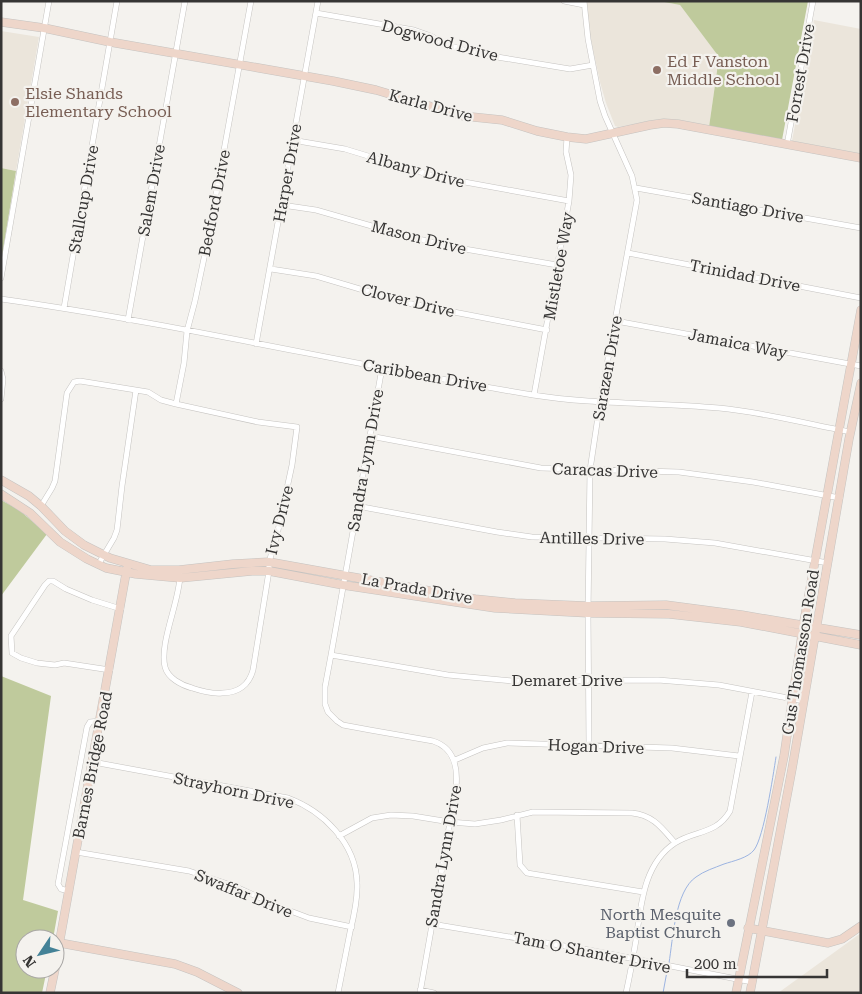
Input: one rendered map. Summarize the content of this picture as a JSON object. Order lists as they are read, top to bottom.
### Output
{
  "streets": {
    "main road": [
      "Karla Drive",
      "La Prada Drive",
      "Gus Thomasson Road",
      "Barnes Bridge Road"
    ],
    "street": [
      "Dogwood Drive",
      "Forrest Drive",
      "Albany Drive",
      "Harper Drive",
      "Salem Drive",
      "Stallcup Drive",
      "Bedford Drive",
      "Santiago Drive",
      "Mason Drive",
      "Mistletoe Way",
      "Trinidad Drive",
      "Clover Drive",
      "Jamaica Way",
      "Sarazen Drive",
      "Caribbean Drive",
      "Sandra Lynn Drive",
      "Caracas Drive",
      "Ivy Drive",
      "Antilles Drive",
      "Demaret Drive",
      "Hogan Drive",
      "Strayhorn Drive",
      "Swaffar Drive",
      "Tam O Shanter Drive"
    ]
  },
  "crossings": [
    ["Dogwood Drive", "Harper Drive"],
    ["Dogwood Drive", "Sarazen Drive"],
    ["Forrest Drive", "Karla Drive"],
    ["Karla Drive", "Harper Drive"],
    ["Karla Drive", "Salem Drive"],
    ["Karla Drive", "Stallcup Drive"],
    ["Karla Drive", "Bedford Drive"],
    ["Karla Drive", "Mistletoe Way"],
    ["Karla Drive", "Sarazen Drive"],
    ["Albany Drive", "Harper Drive"],
    ["Albany Drive", "Mistletoe Way"],
    ["Harper Drive", "Mason Drive"],
    ["Harper Drive", "Clover Drive"],
    ["Harper Drive", "Caribbean Drive"],
    ["Salem Drive", "Caribbean Drive"],
    ["Stallcup Drive", "Caribbean Drive"],
    ["Bedford Drive", "Caribbean Drive"],
    ["Bedford Drive", "Ivy Drive"],
    ["Santiago Drive", "Sarazen Drive"],
    ["Mason Drive", "Mistletoe Way"],
    ["Mistletoe Way", "Clover Drive"],
    ["Mistletoe Way", "Caribbean Drive"],
    ["Trinidad Drive", "Sarazen Drive"],
    ["Jamaica Way", "Sarazen Drive"],
    ["Jamaica Way", "Gus Thomasson Road"],
    ["Sarazen Drive", "Caribbean Drive"],
    ["Sarazen Drive", "Caracas Drive"],
    ["Sarazen Drive", "Antilles Drive"],
    ["Sarazen Drive", "La Prada Drive"],
    ["Sarazen Drive", "Demaret Drive"],
    ["Sarazen Drive", "Hogan Drive"],
    ["Caribbean Drive", "Sandra Lynn Drive"],
    ["Caribbean Drive", "Gus Thomasson Road"],
    ["Sandra Lynn Drive", "Caracas Drive"],
    ["Sandra Lynn Drive", "Antilles Drive"],
    ["Sandra Lynn Drive", "La Prada Drive"],
    ["Sandra Lynn Drive", "Demaret Drive"],
    ["Sandra Lynn Drive", "Hogan Drive"],
    ["Sandra Lynn Drive", "Tam O Shanter Drive"],
    ["Caracas Drive", "Gus Thomasson Road"],
    ["Ivy Drive", "La Prada Drive"],
    ["Antilles Drive", "Gus Thomasson Road"],
    ["La Prada Drive", "Gus Thomasson Road"],
    ["La Prada Drive", "Barnes Bridge Road"],
    ["Gus Thomasson Road", "Demaret Drive"],
    ["Gus Thomasson Road", "Tam O Shanter Drive"],
    ["Barnes Bridge Road", "Strayhorn Drive"],
    ["Barnes Bridge Road", "Swaffar Drive"],
    ["Strayhorn Drive", "Swaffar Drive"]
  ],
  "places": ["Ed F Vanston Middle School", "Elsie Shands Elementary School", "North Mesquite Baptist Church"],
  "scale_bar": "200 m",
  "north": "bottom left"
}
